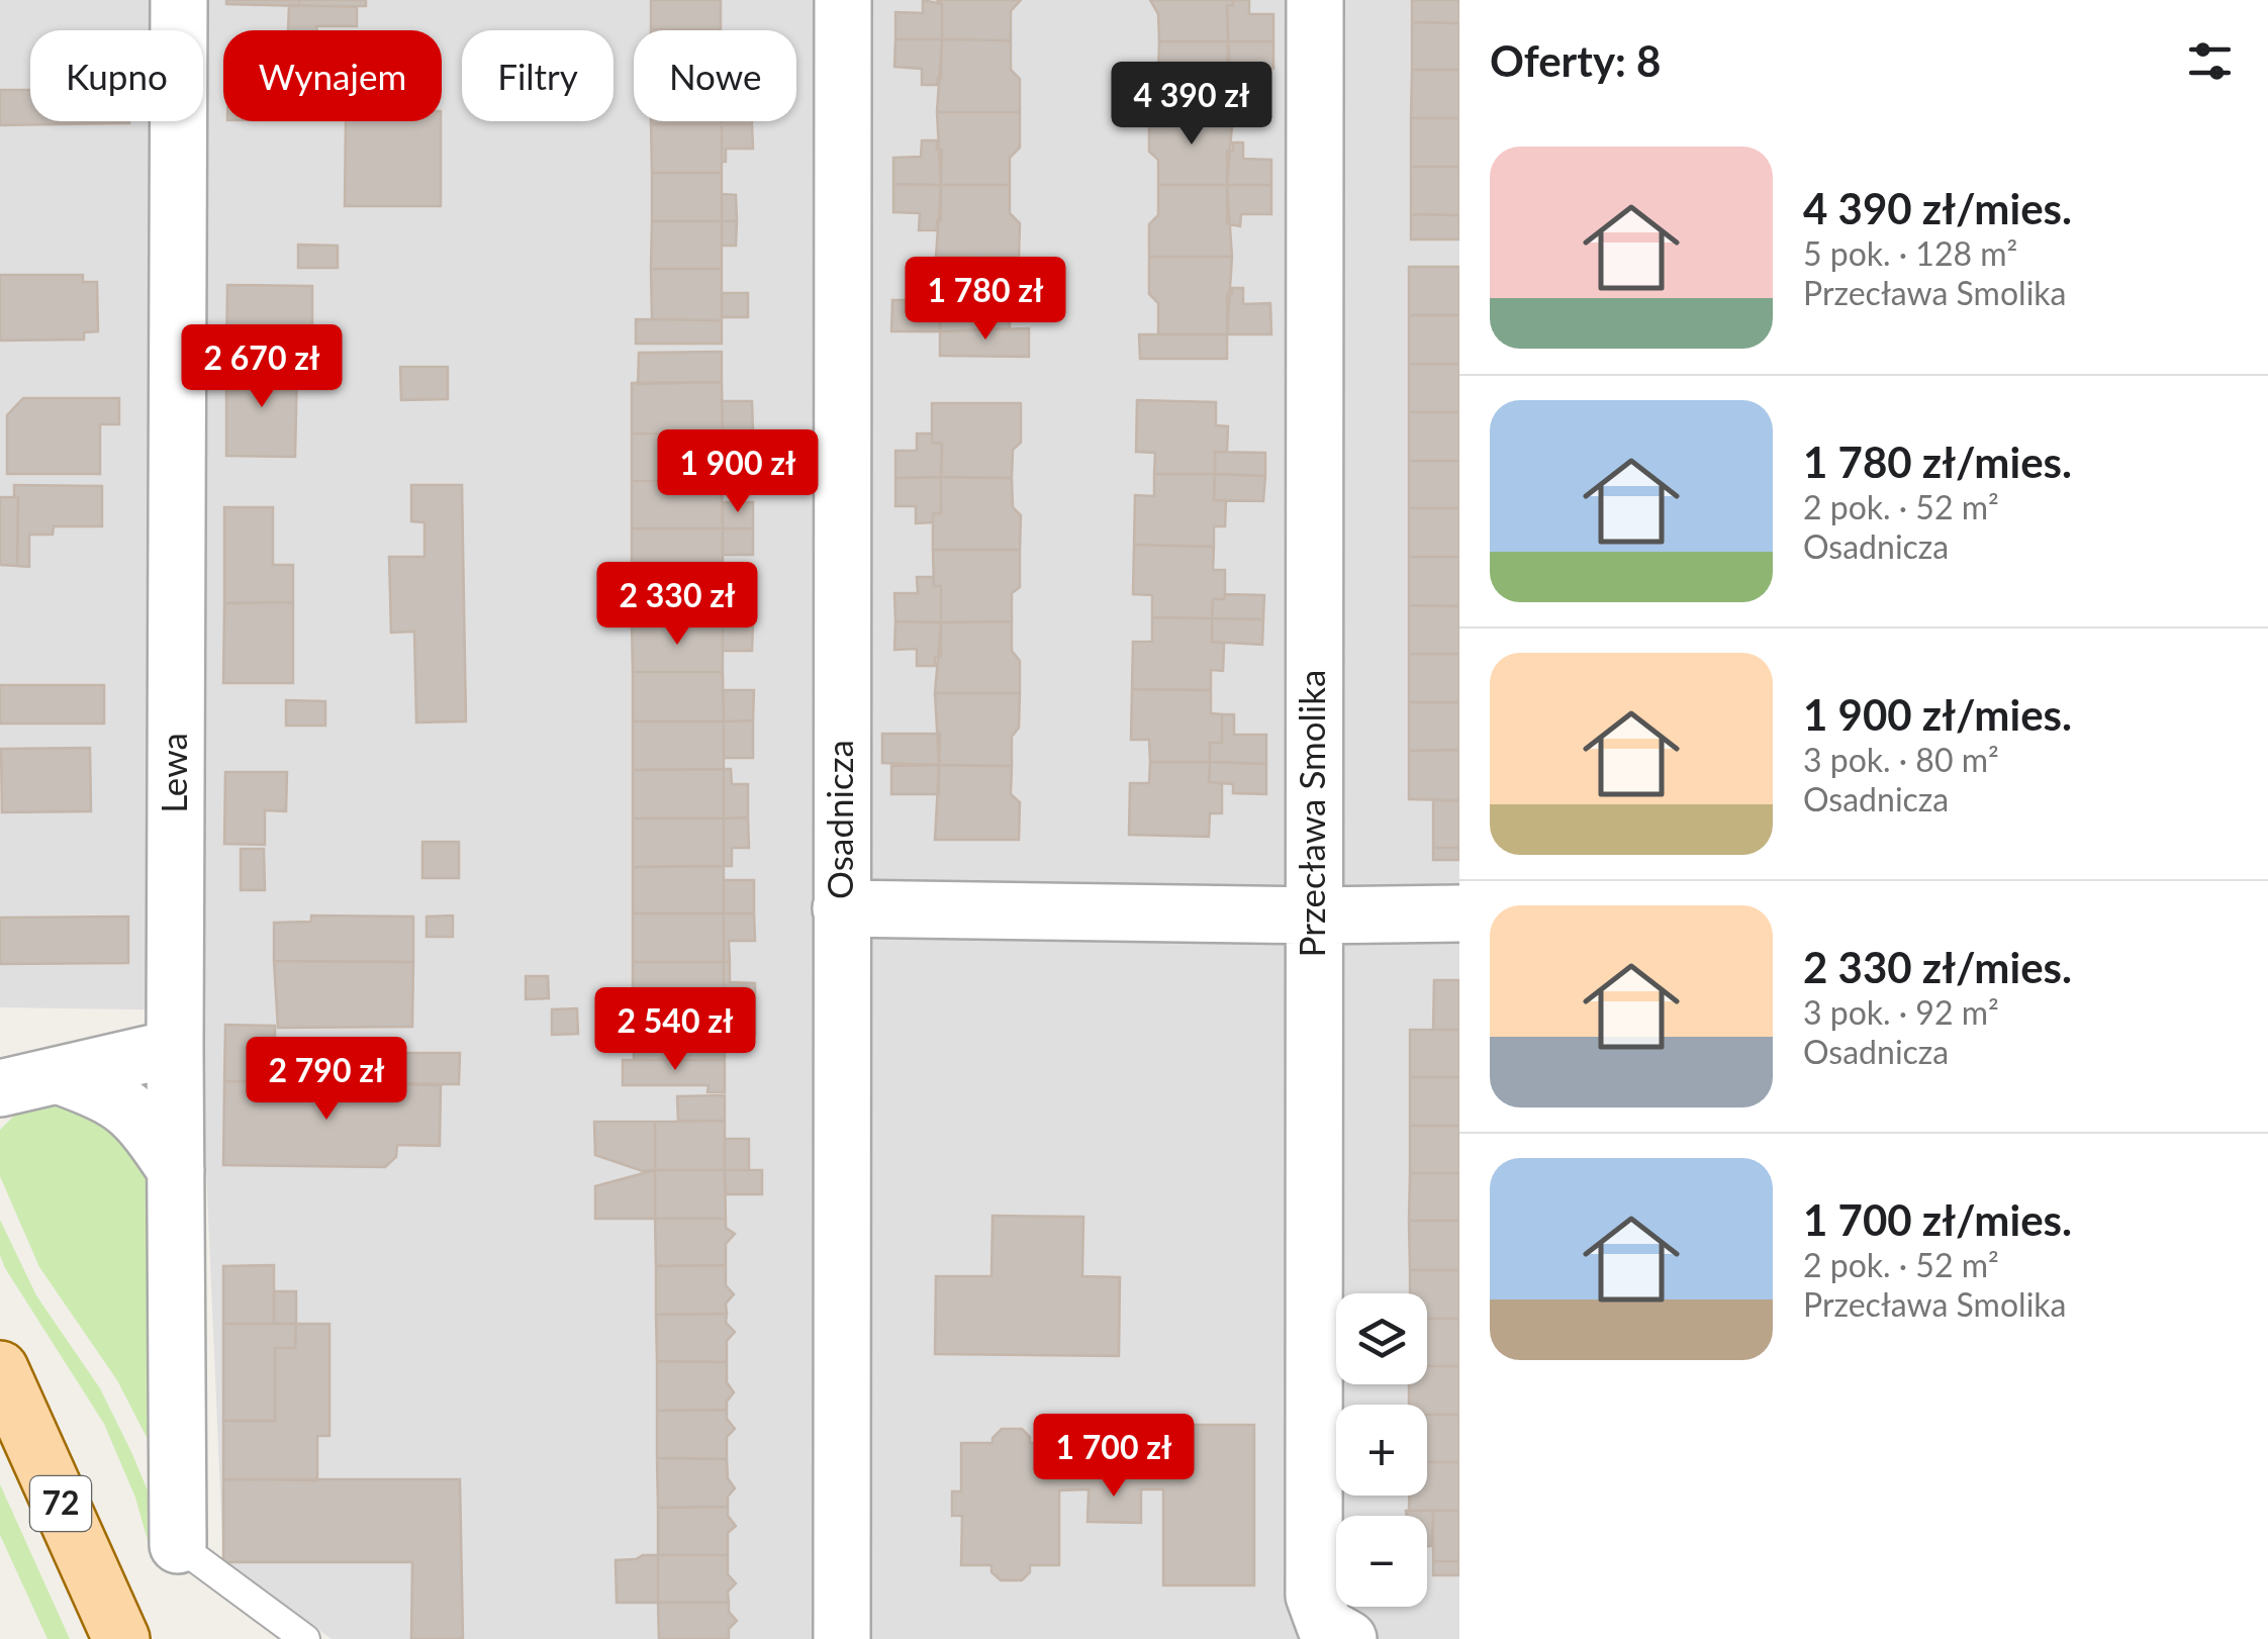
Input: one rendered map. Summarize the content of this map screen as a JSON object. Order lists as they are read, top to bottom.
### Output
{
  "streets": {
    "main road": ["72"],
    "street": ["Lewa", "Przecława Smolika", "Osadnicza"]
  },
  "page": {
    "heading": "Oferty: 8",
    "chip": [
      "Kupno",
      "Wynajem",
      "Filtry",
      "Nowe"
    ],
    "price": [
      "4 390 zł",
      "1 780 zł",
      "2 670 zł",
      "1 900 zł",
      "2 330 zł",
      "2 540 zł",
      "2 790 zł",
      "1 700 zł"
    ],
    "list": [
      {
        "name": "4 390 zł/mies.",
        "note": "5 pok. · 128 m² · Przecława Smolika"
      },
      {
        "name": "1 780 zł/mies.",
        "note": "2 pok. · 52 m² · Osadnicza"
      },
      {
        "name": "1 900 zł/mies.",
        "note": "3 pok. · 80 m² · Osadnicza"
      },
      {
        "name": "2 330 zł/mies.",
        "note": "3 pok. · 92 m² · Osadnicza"
      },
      {
        "name": "1 700 zł/mies.",
        "note": "2 pok. · 52 m² · Przecława Smolika"
      }
    ],
    "map_buttons": ["+", "−"]
  }
}
